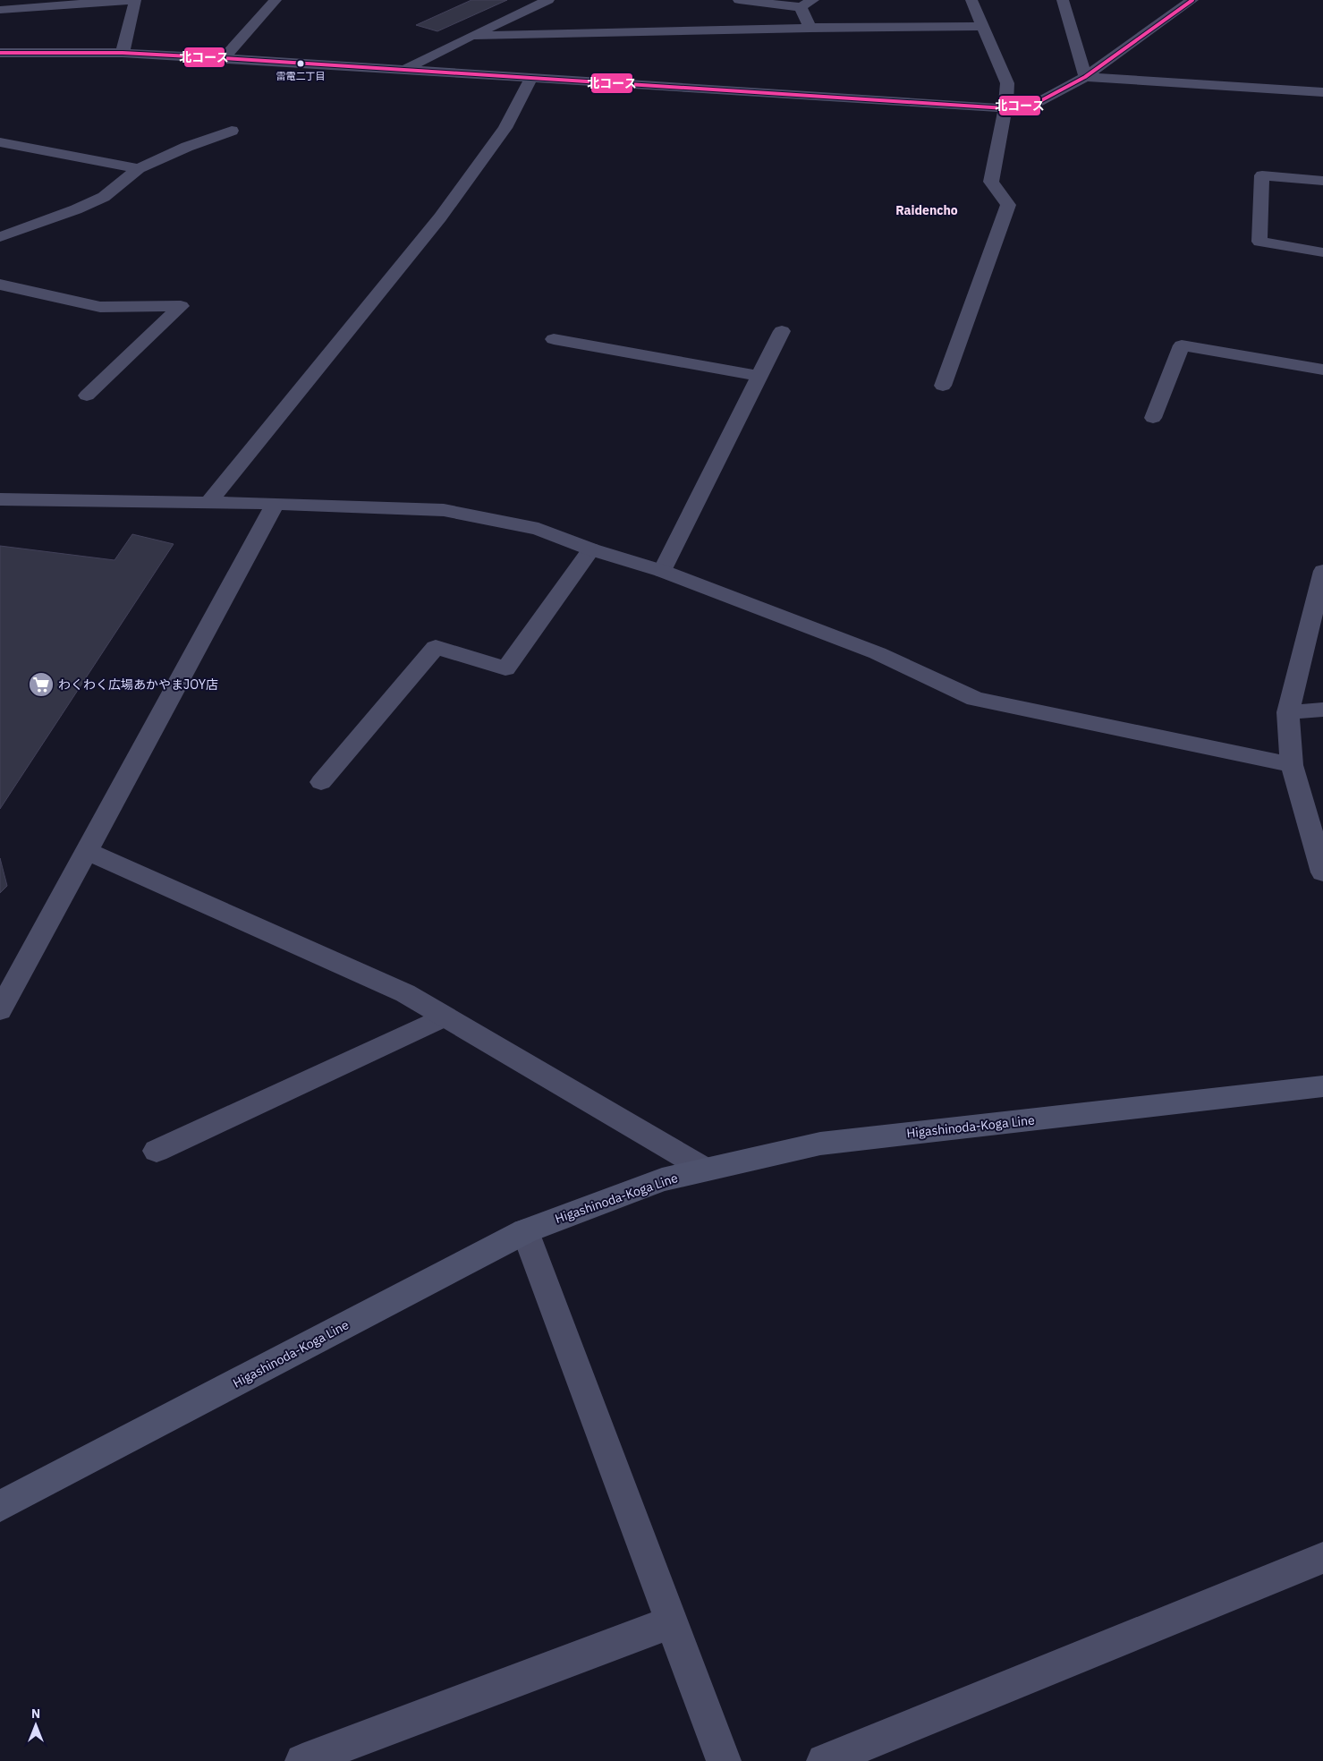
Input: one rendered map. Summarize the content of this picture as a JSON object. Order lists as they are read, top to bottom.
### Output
{
  "streets": {
    "main road": ["Higashinoda-Koga Line"]
  },
  "districts": ["Raidencho"],
  "places": {
    "other": ["雷電二丁目"],
    "supermarket": ["わくわく広場あかやまJOY店"]
  },
  "lines": ["transit line 北コース"],
  "north": "top"
}
